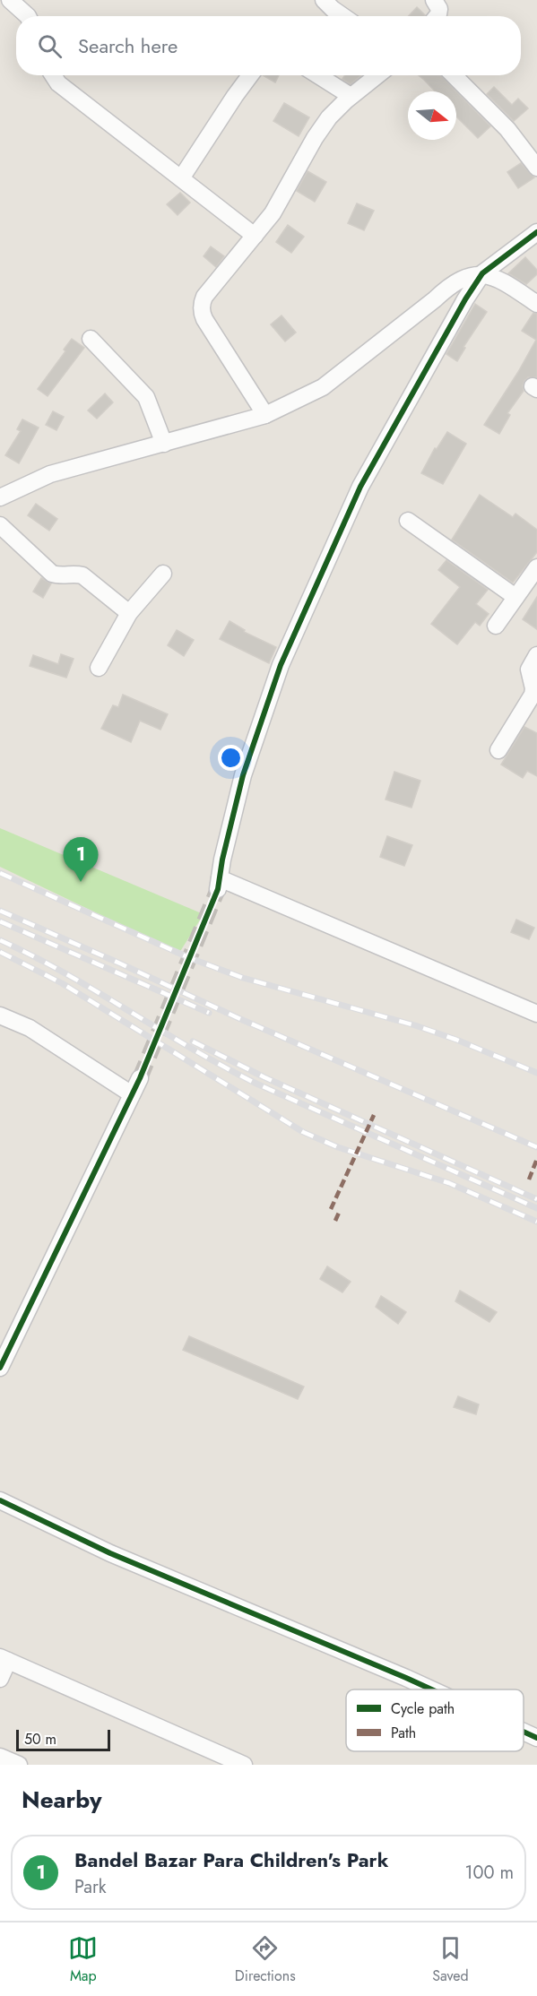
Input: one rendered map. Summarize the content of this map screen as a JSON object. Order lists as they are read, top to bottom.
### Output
{
  "legend": ["Cycle path", "Path"],
  "scale_bar": "50 m",
  "north": "right",
  "page": {
    "search": "Search here",
    "pins": "1",
    "scale": "50 m",
    "heading": "Nearby",
    "list": [
      {
        "mark": "1",
        "name": "Bandel Bazar Para Children's Park",
        "note": "Park",
        "value": "100 m"
      }
    ],
    "nav": ["Map", "Directions", "Saved"]
  }
}
